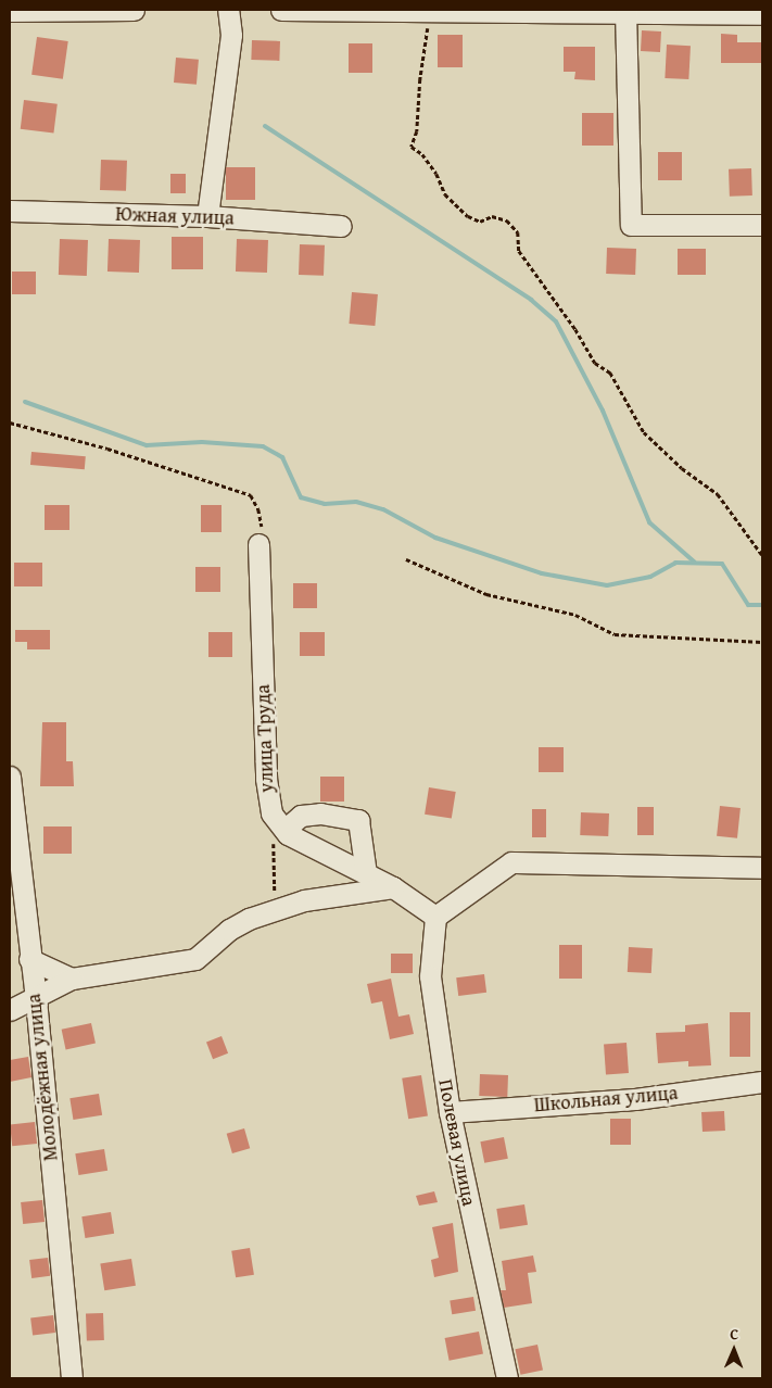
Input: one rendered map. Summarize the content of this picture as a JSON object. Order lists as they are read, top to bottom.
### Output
{
  "streets": {
    "street": [
      "Южная улица",
      "улица Труда",
      "Молодёжная улица",
      "Школьная улица",
      "Полевая улица"
    ]
  },
  "crossings": [
    ["Школьная улица", "Полевая улица"]
  ],
  "north": "top"
}
